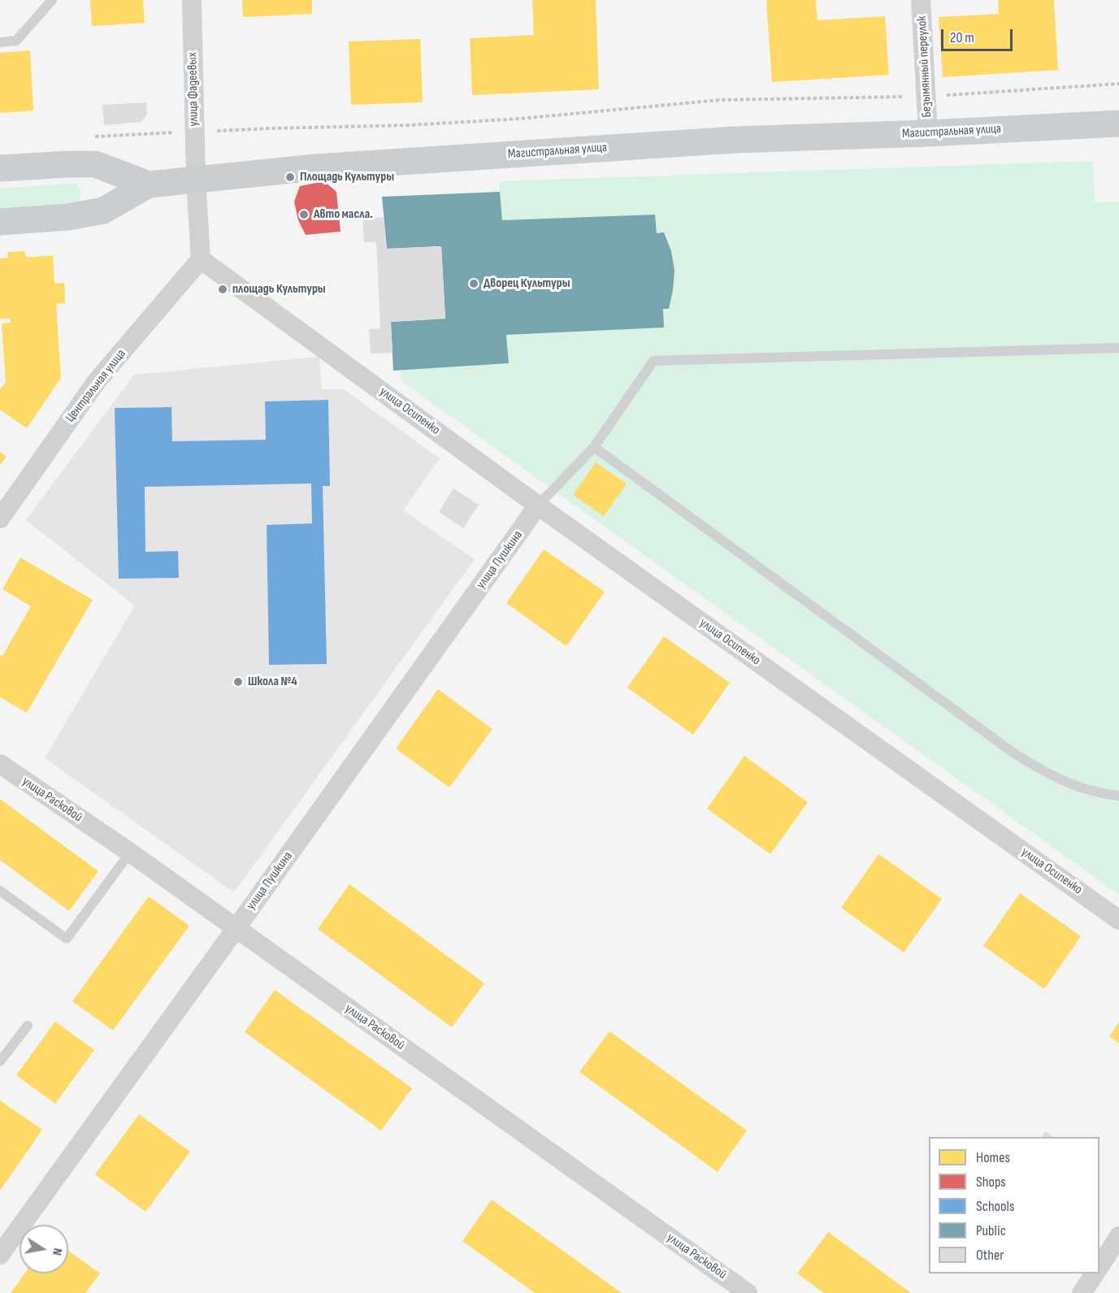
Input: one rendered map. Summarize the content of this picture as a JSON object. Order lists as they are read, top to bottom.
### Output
{
  "streets": {
    "main road": ["Магистральная улица"],
    "street": [
      "Безымянный переулок",
      "улица Фадеевых",
      "Центральная улица",
      "улица Осипенко",
      "улица Пушкина",
      "улица Расковой"
    ]
  },
  "crossings": [
    ["Безымянный переулок", "Магистральная улица"],
    ["улица Фадеевых", "Магистральная улица"],
    ["Центральная улица", "улица Осипенко"],
    ["улица Осипенко", "улица Пушкина"],
    ["улица Пушкина", "улица Расковой"]
  ],
  "places": [
    "Площадь Культуры",
    "Авто масла.",
    "Дворец Культуры",
    "площадь Культуры",
    "Школа №4"
  ],
  "legend": [
    "Homes",
    "Shops",
    "Schools",
    "Public",
    "Other"
  ],
  "scale_bar": "20 m",
  "north": "right"
}
